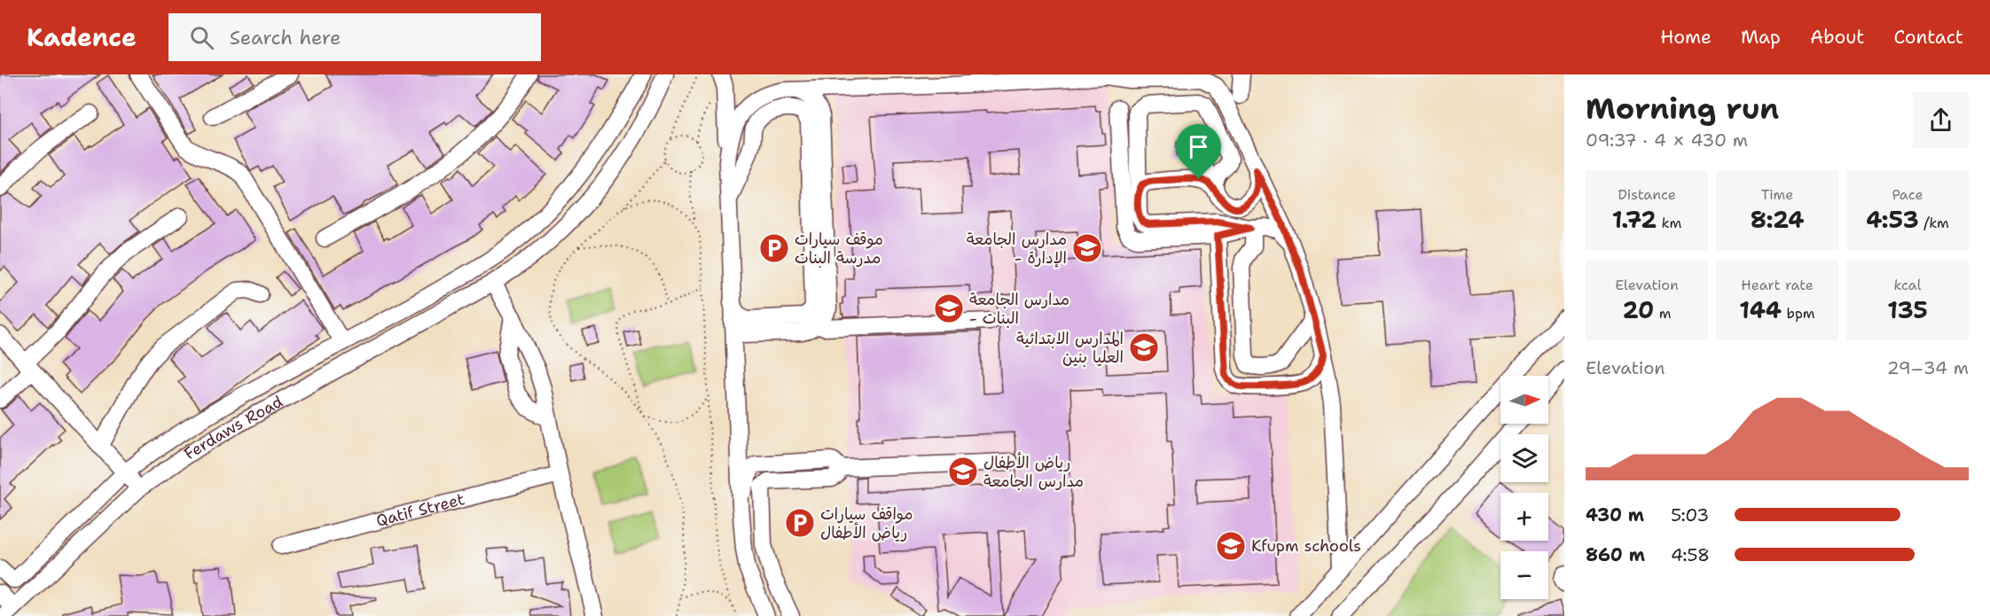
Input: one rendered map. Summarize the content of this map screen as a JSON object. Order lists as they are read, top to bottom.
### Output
{
  "streets": {
    "street": ["Ferdaws Road", "Qatif Street"]
  },
  "places": {
    "parking": ["موقف سيارات مدرسة البنات", "مواقف سيارات رياض الأطفال"],
    "school or university": [
      "مدارس الجامعة - الإدارة",
      "مدارس الجامعة - البنات",
      "المدارس الابتدائية العليا بنين",
      "رياض الأطفال مدارس الجامعة",
      "Kfupm schools"
    ]
  },
  "north": "right",
  "page": {
    "header": "Kadence",
    "search": "Search here",
    "nav": [
      "Home",
      "Map",
      "About",
      "Contact"
    ],
    "heading": ["Morning run", "09:37 · 4 × 430 m"],
    "stats": [
      ["Distance", "1.72 km"],
      ["Time", "8:24"],
      ["Pace", "4:53 /km"],
      ["Elevation", "20 m"],
      ["Heart rate", "144 bpm"],
      ["kcal", "135"]
    ],
    "chart": ["Elevation", "29–34 m"],
    "map_buttons": ["+", "−"],
    "list": [
      {
        "name": "430 m",
        "note": "5:03"
      },
      {
        "name": "860 m",
        "note": "4:58"
      }
    ]
  }
}
